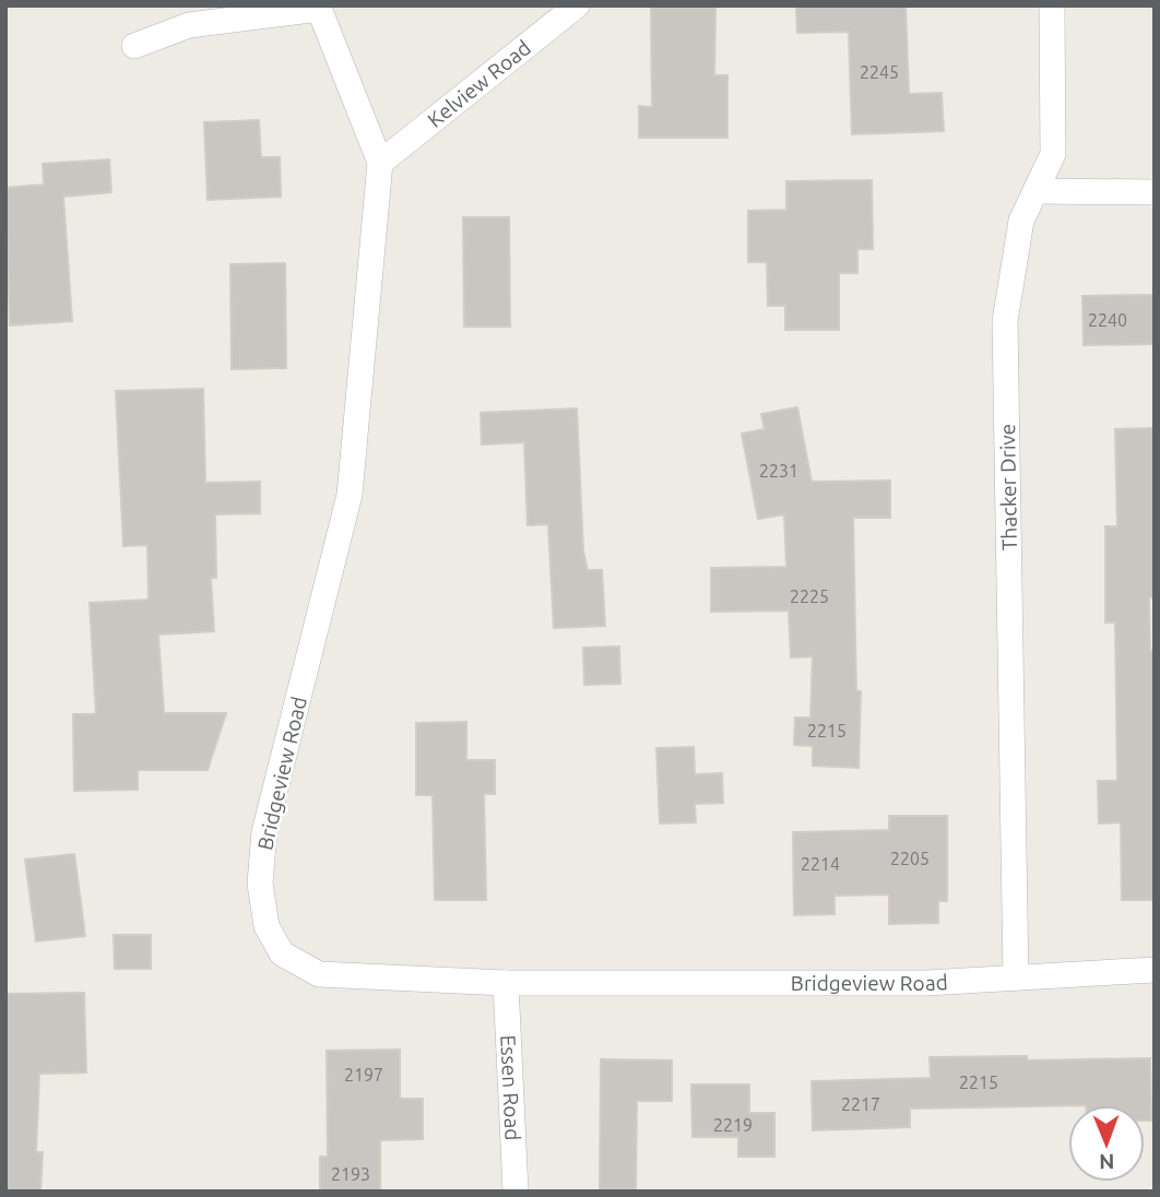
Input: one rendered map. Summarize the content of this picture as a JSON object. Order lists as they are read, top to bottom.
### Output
{
  "streets": {
    "street": [
      "Kelview Road",
      "Thacker Drive",
      "Bridgeview Road",
      "Essen Road"
    ]
  },
  "crossings": [
    ["Kelview Road", "Bridgeview Road"],
    ["Thacker Drive", "Bridgeview Road"],
    ["Bridgeview Road", "Essen Road"]
  ],
  "house_numbers": [
    "2245",
    "2240",
    "2231",
    "2225",
    "2215",
    "2205",
    "2214",
    "2197",
    "2215",
    "2217",
    "2219",
    "2193"
  ],
  "north": "bottom"
}
